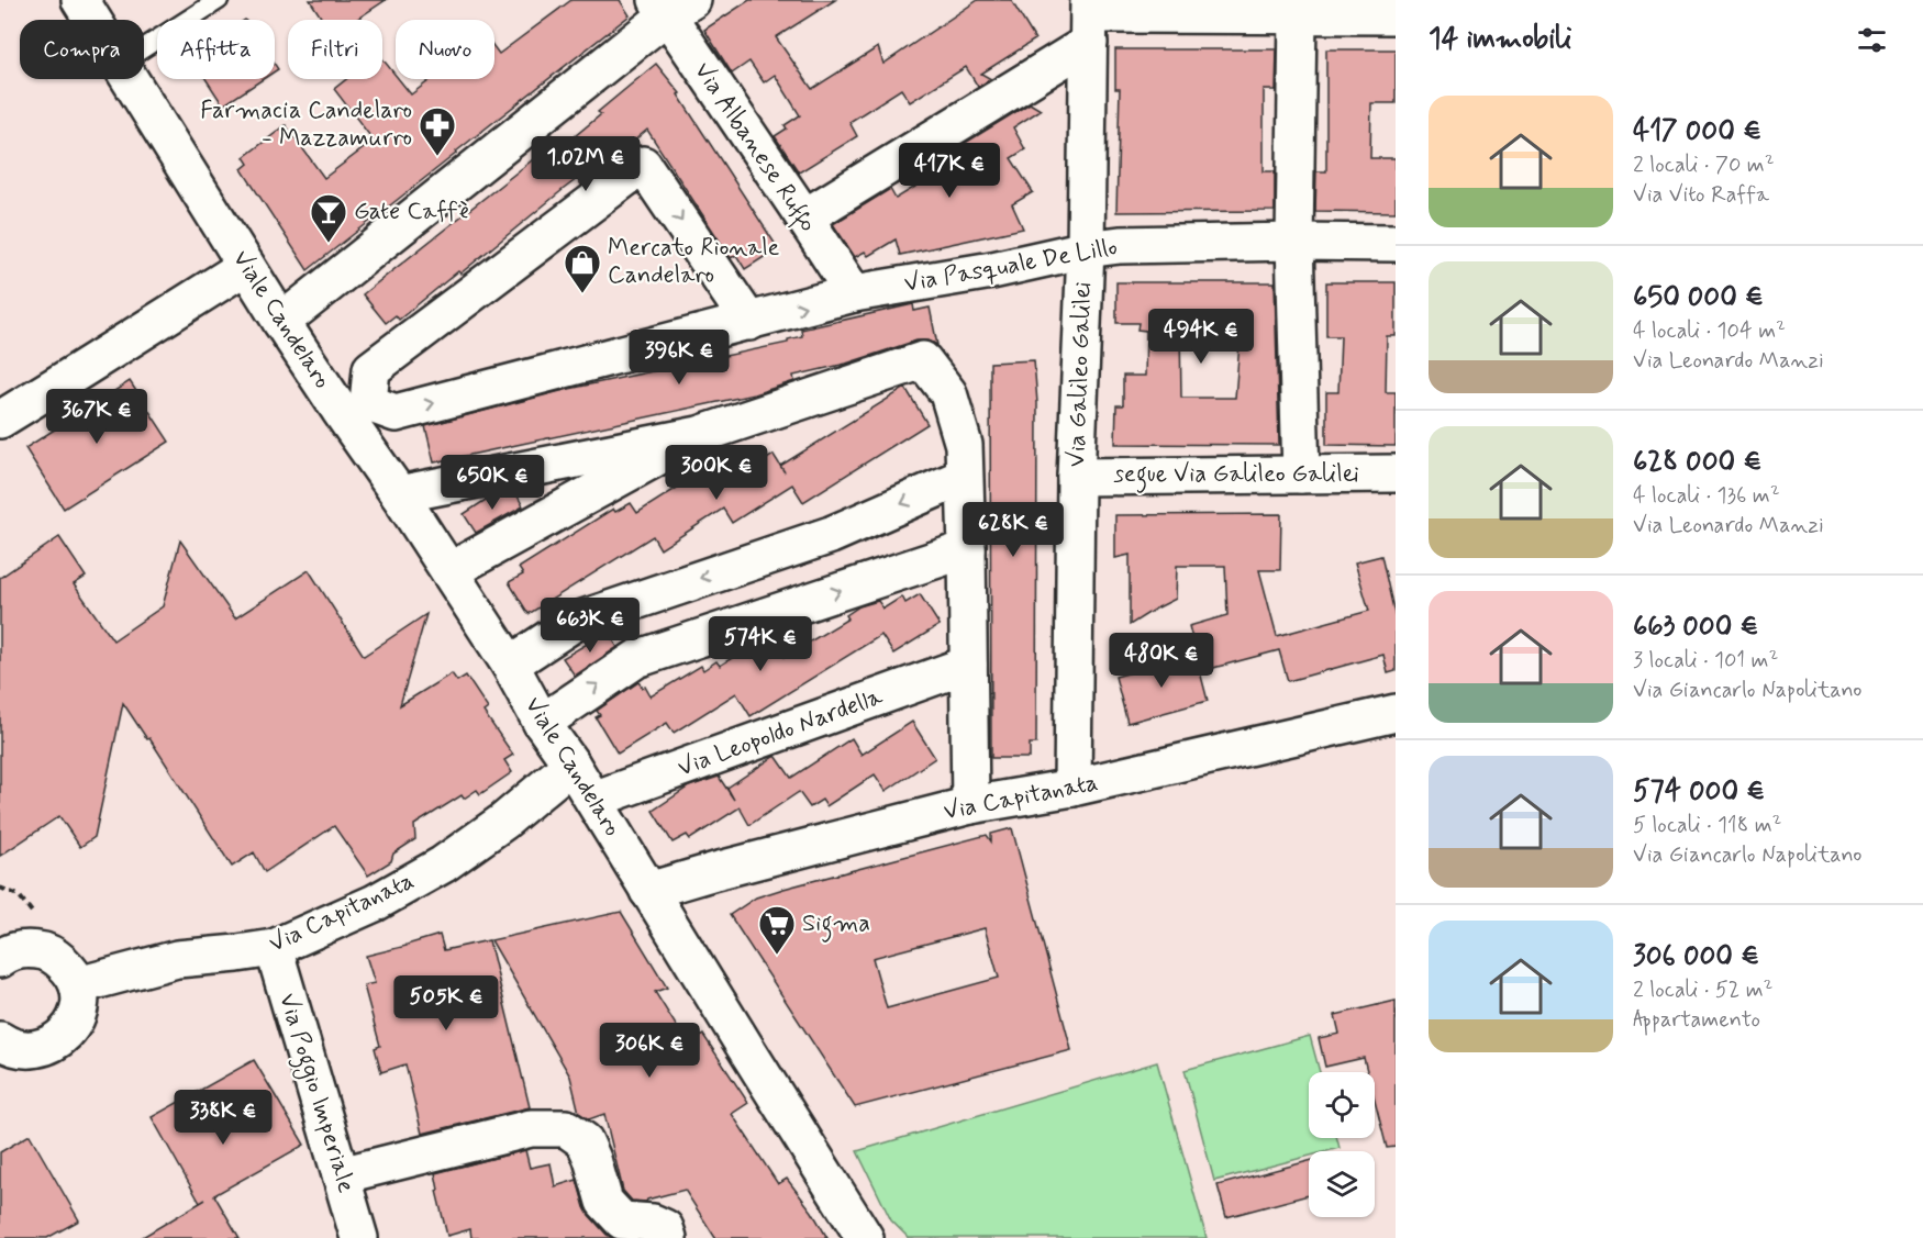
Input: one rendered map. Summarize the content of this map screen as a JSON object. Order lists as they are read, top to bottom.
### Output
{
  "streets": {
    "street": [
      "Via Albanese Ruffo",
      "Via Pasquale De Lillo",
      "Viale Candelaro",
      "Via Galileo Galilei",
      "segue Via Galileo Galilei",
      "Via Leopoldo Nardella",
      "Via Capitanata",
      "Via Poggio Imperiale"
    ]
  },
  "crossings": [
    ["Via Albanese Ruffo", "Via Pasquale De Lillo"],
    ["Via Pasquale De Lillo", "Viale Candelaro"],
    ["Via Pasquale De Lillo", "Via Galileo Galilei"],
    ["Viale Candelaro", "Via Leopoldo Nardella"],
    ["Viale Candelaro", "Via Capitanata"],
    ["Via Galileo Galilei", "segue Via Galileo Galilei"],
    ["Via Galileo Galilei", "Via Capitanata"],
    ["Via Capitanata", "Via Poggio Imperiale"]
  ],
  "places": {
    "pharmacy": ["Farmacia Candelaro - Mazzamurro"],
    "bar": ["Gate Caffè"],
    "shop": ["Mercato Rionale Candelaro"],
    "supermarket": ["Sigma"]
  },
  "page": {
    "heading": "14 immobili",
    "chip": [
      "Compra",
      "Affitta",
      "Filtri",
      "Nuovo"
    ],
    "list": [
      {
        "name": "417 000 €",
        "note": "2 locali · 70 m² · Via Vito Raffa"
      },
      {
        "name": "650 000 €",
        "note": "4 locali · 104 m² · Via Leonardo Manzi"
      },
      {
        "name": "628 000 €",
        "note": "4 locali · 136 m² · Via Leonardo Manzi"
      },
      {
        "name": "663 000 €",
        "note": "3 locali · 101 m² · Via Giancarlo Napolitano"
      },
      {
        "name": "574 000 €",
        "note": "5 locali · 118 m² · Via Giancarlo Napolitano"
      },
      {
        "name": "306 000 €",
        "note": "2 locali · 52 m² · Appartamento"
      }
    ],
    "price": [
      "1.02M €",
      "417K €",
      "494K €",
      "396K €",
      "367K €",
      "300K €",
      "650K €",
      "628K €",
      "663K €",
      "574K €",
      "480K €",
      "505K €",
      "306K €",
      "338K €"
    ]
  }
}
